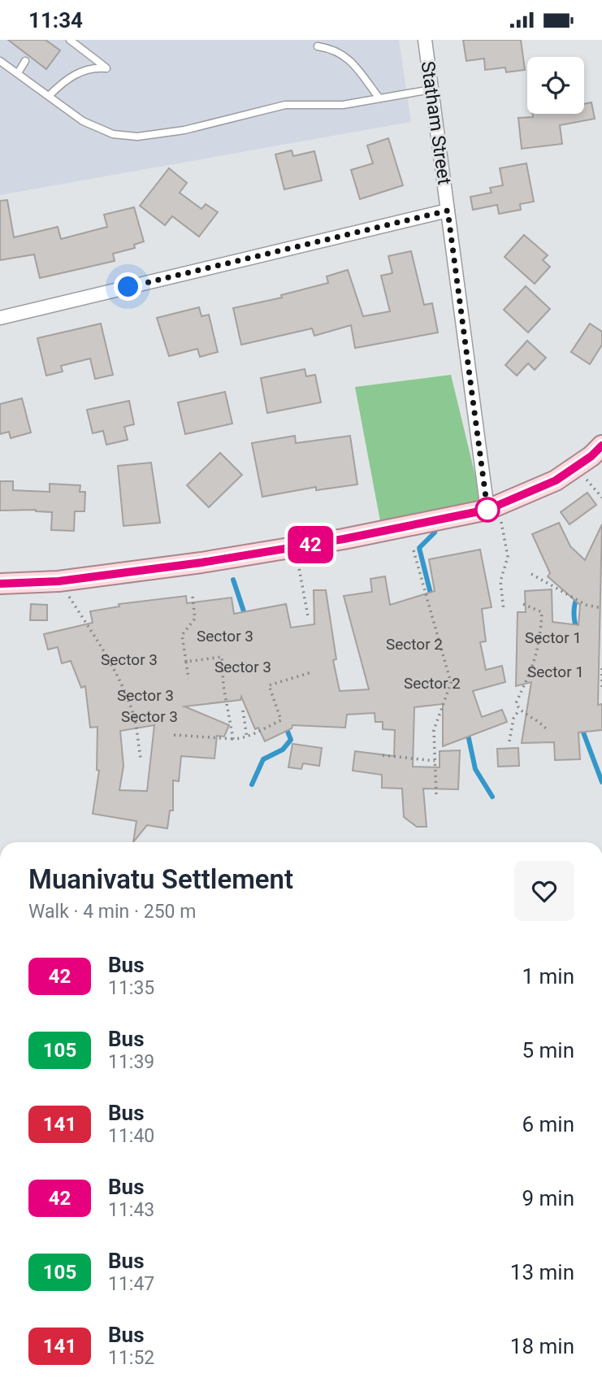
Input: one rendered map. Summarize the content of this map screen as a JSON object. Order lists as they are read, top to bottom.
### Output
{
  "streets": {
    "street": ["Statham Street"]
  },
  "lines": ["bus line 42"],
  "house_numbers": [
    "Sector 3",
    "Sector 1",
    "Sector 2",
    "Sector 3",
    "Sector 3",
    "Sector 1",
    "Sector 2",
    "Sector 3",
    "Sector 3"
  ],
  "page": {
    "status": "11:34",
    "on_map": "42",
    "heading": ["Muanivatu Settlement", "Walk · 4 min · 250 m"],
    "list": [
      {
        "mark": "42",
        "name": "Bus",
        "note": "11:35",
        "value": "1 min"
      },
      {
        "mark": "105",
        "name": "Bus",
        "note": "11:39",
        "value": "5 min"
      },
      {
        "mark": "141",
        "name": "Bus",
        "note": "11:40",
        "value": "6 min"
      },
      {
        "mark": "42",
        "name": "Bus",
        "note": "11:43",
        "value": "9 min"
      },
      {
        "mark": "105",
        "name": "Bus",
        "note": "11:47",
        "value": "13 min"
      },
      {
        "mark": "141",
        "name": "Bus",
        "note": "11:52",
        "value": "18 min"
      }
    ]
  }
}
